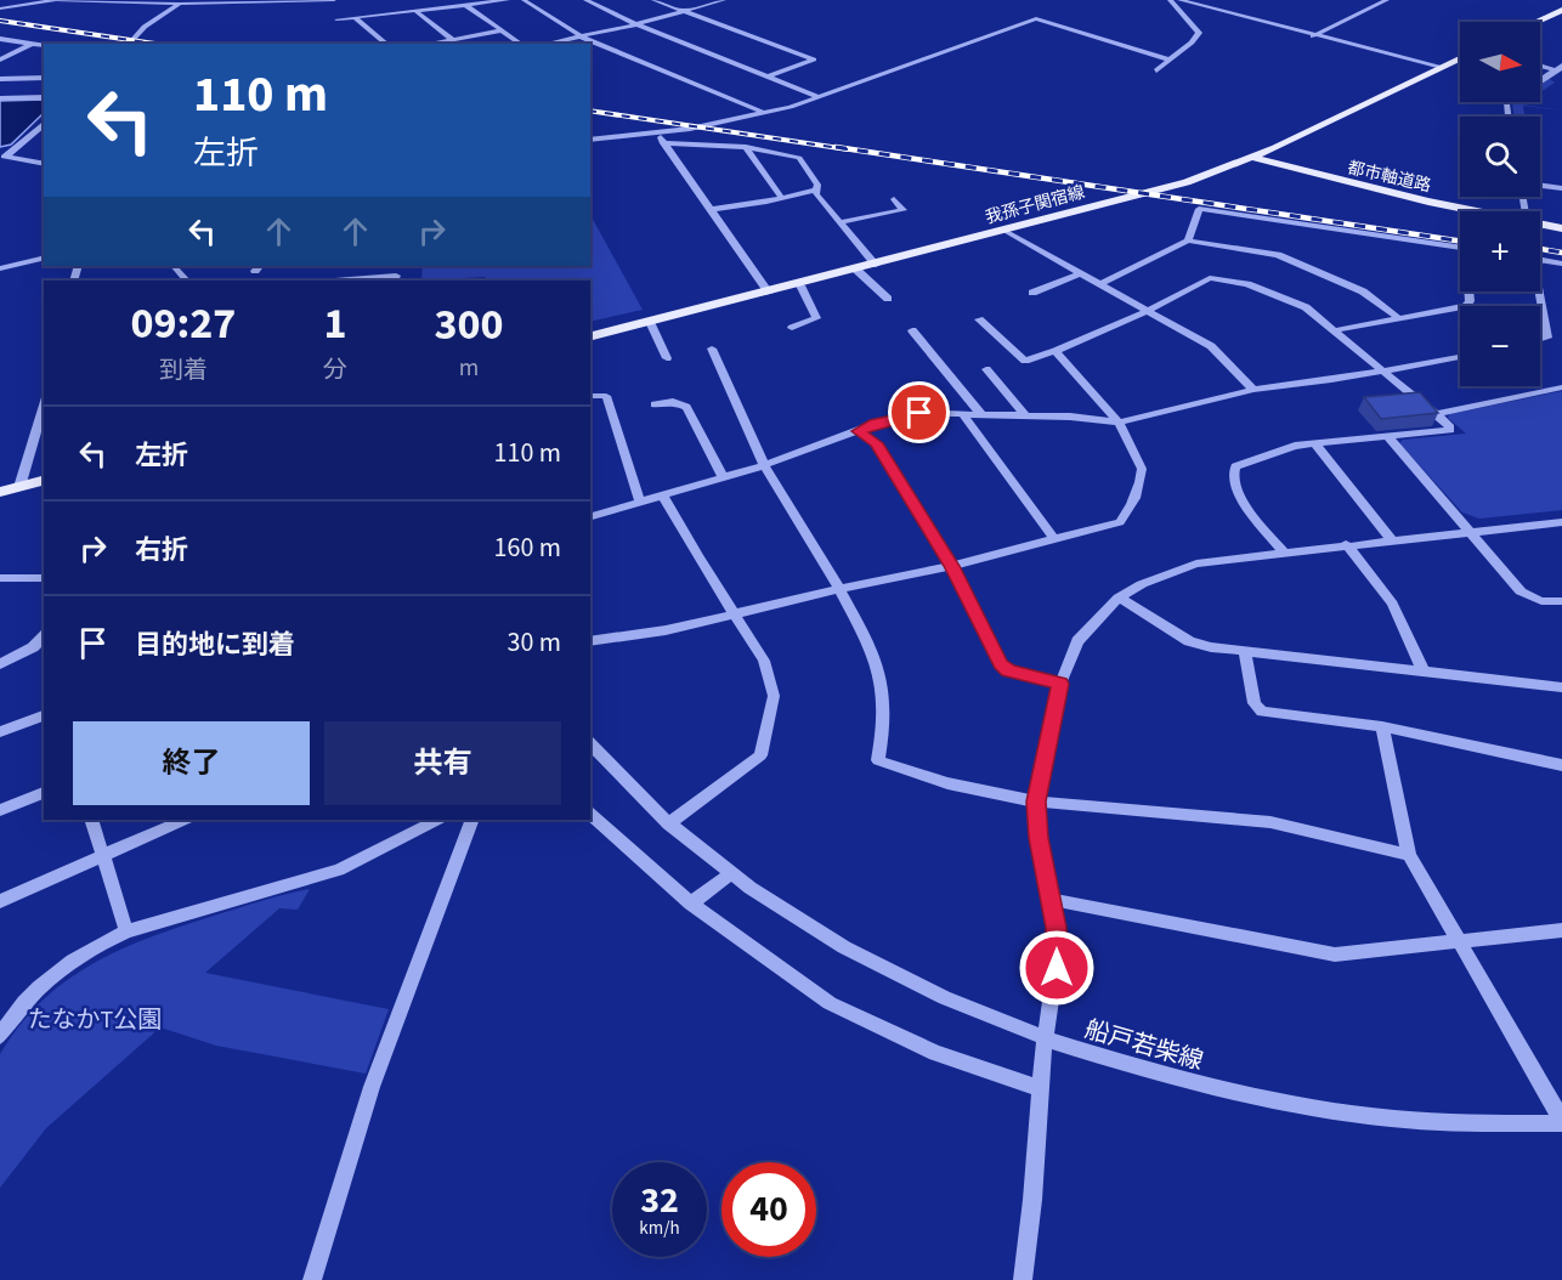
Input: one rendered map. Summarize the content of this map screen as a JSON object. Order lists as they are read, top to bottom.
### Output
{
  "streets": {
    "main road": ["都市軸道路", "我孫子関宿線"],
    "street": ["船戸若柴線"]
  },
  "crossings": [
    ["都市軸道路", "我孫子関宿線"]
  ],
  "parks": ["たなかT公園"],
  "north": "right",
  "page": {
    "map_buttons": ["+", "−"],
    "turn": ["110 m", "左折"],
    "eta": [
      "09:27",
      "到着",
      "1",
      "分",
      "300",
      "m"
    ],
    "list": [
      {
        "name": "左折",
        "value": "110 m"
      },
      {
        "name": "右折",
        "value": "160 m"
      },
      {
        "name": "目的地に到着",
        "value": "30 m"
      }
    ],
    "buttons": ["終了", "共有"],
    "speed": "32 km/h",
    "limit": "40"
  }
}
